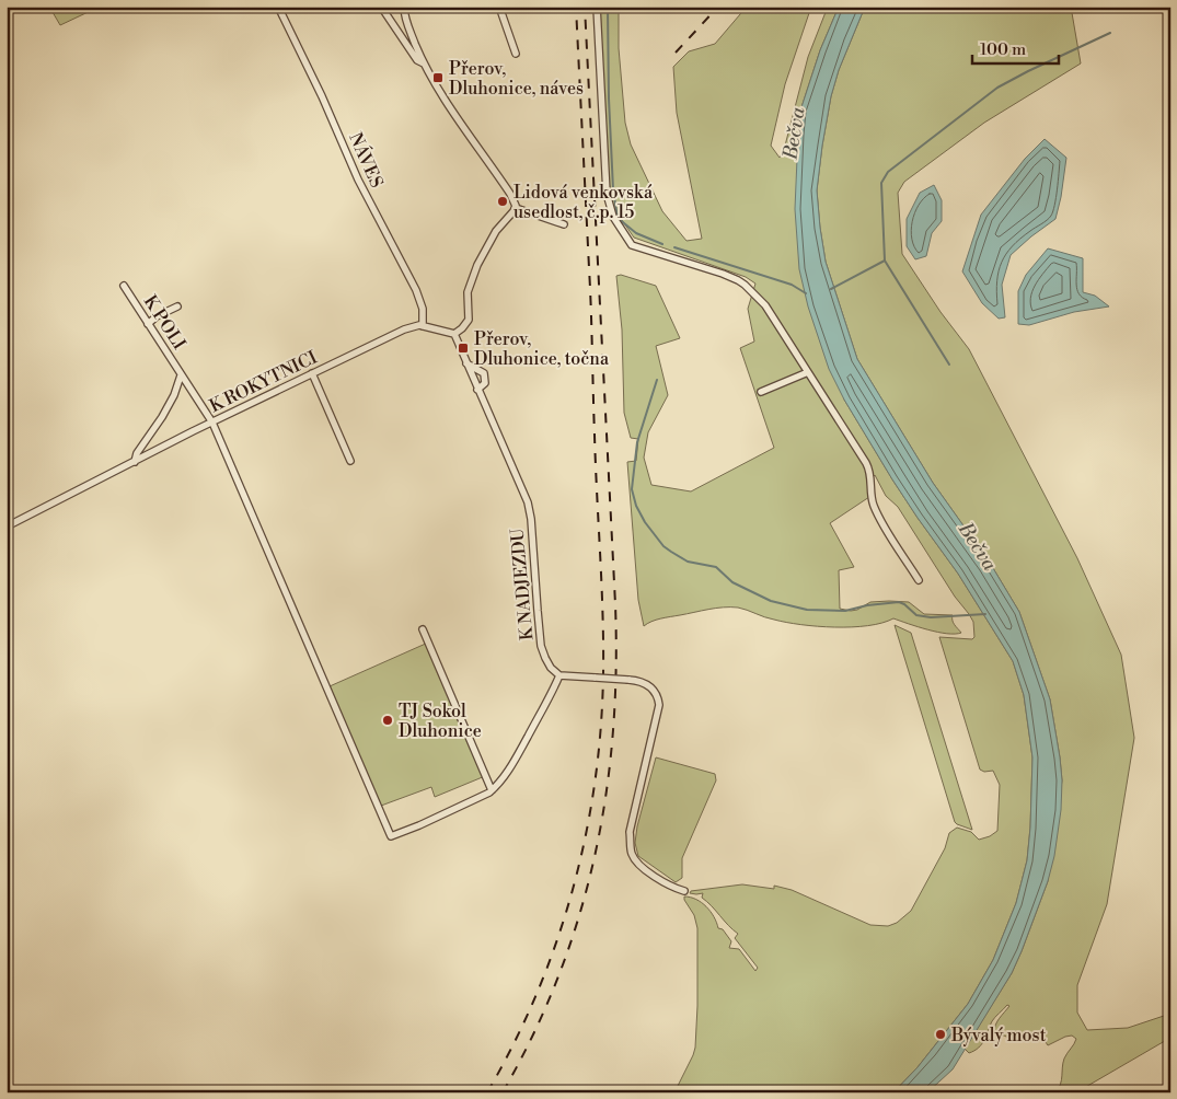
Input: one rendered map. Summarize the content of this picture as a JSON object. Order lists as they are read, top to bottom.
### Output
{
  "streets": {
    "street": [
      "NÁVES",
      "K POLI",
      "K ROKYTNICI",
      "K NADJEZDU"
    ]
  },
  "crossings": [
    ["NÁVES", "K ROKYTNICI"],
    ["K POLI", "K ROKYTNICI"],
    ["K ROKYTNICI", "K NADJEZDU"]
  ],
  "water": ["Bečva"],
  "places": {
    "transit": ["Přerov, Dluhonice, náves", "Přerov, Dluhonice, točna"],
    "other": ["Lidová venkovská usedlost, č.p. 15", "TJ Sokol Dluhonice", "Bývalý most"]
  },
  "scale_bar": "100 m"
}
